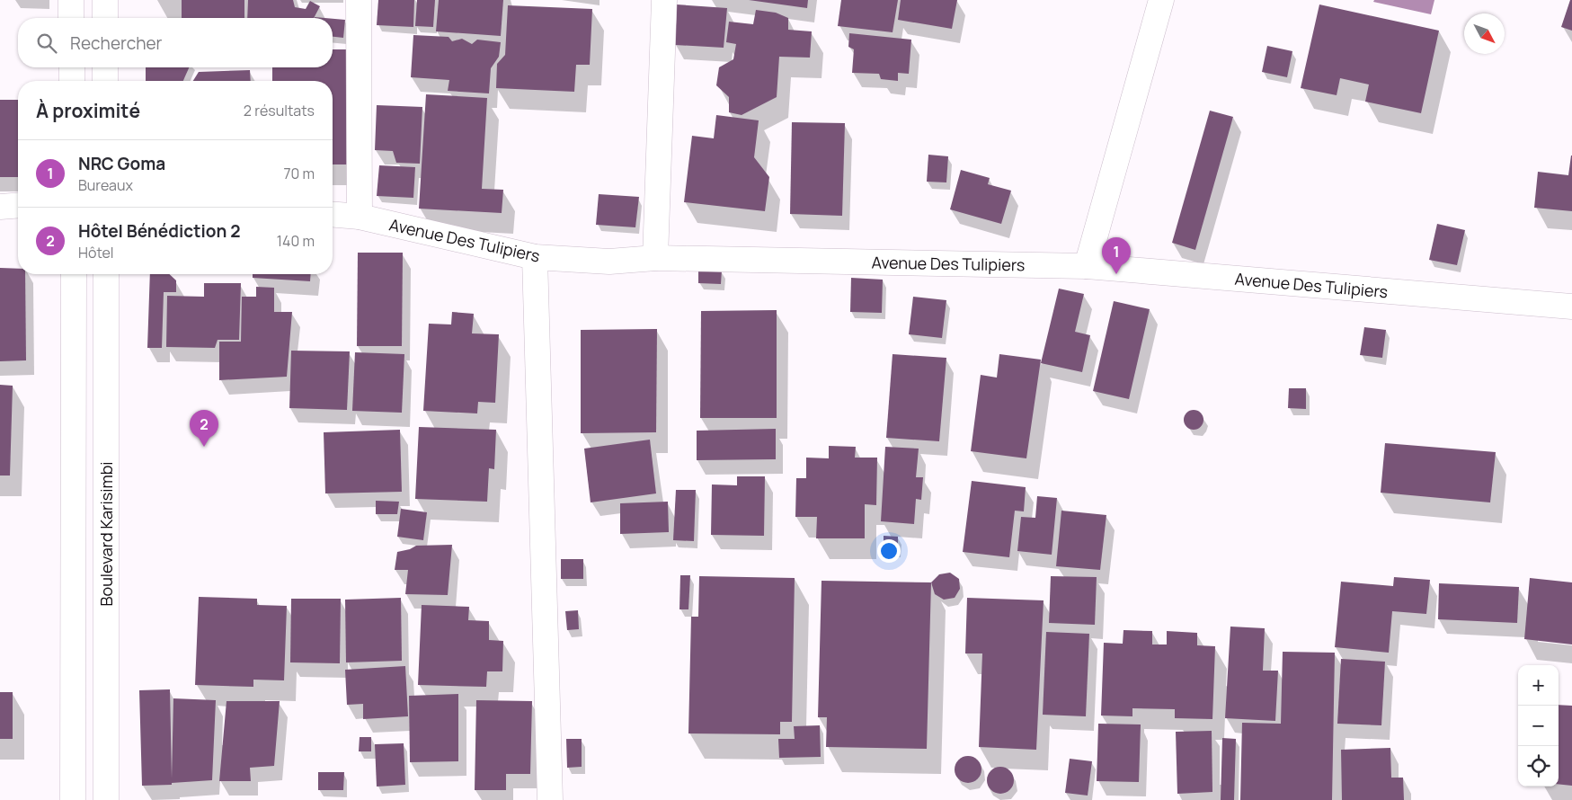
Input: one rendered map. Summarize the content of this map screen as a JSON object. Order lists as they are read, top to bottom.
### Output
{
  "streets": {
    "street": ["Avenue Des Tulipiers", "Boulevard Karisimbi"]
  },
  "north": "bottom right",
  "page": {
    "search": "Rechercher",
    "heading": ["À proximité", "2 résultats"],
    "list": [
      {
        "mark": "1",
        "name": "NRC Goma",
        "note": "Bureaux",
        "value": "70 m"
      },
      {
        "mark": "2",
        "name": "Hôtel Bénédiction 2",
        "note": "Hôtel",
        "value": "140 m"
      }
    ],
    "pins": ["1", "2"],
    "map_buttons": ["+", "−"]
  }
}
